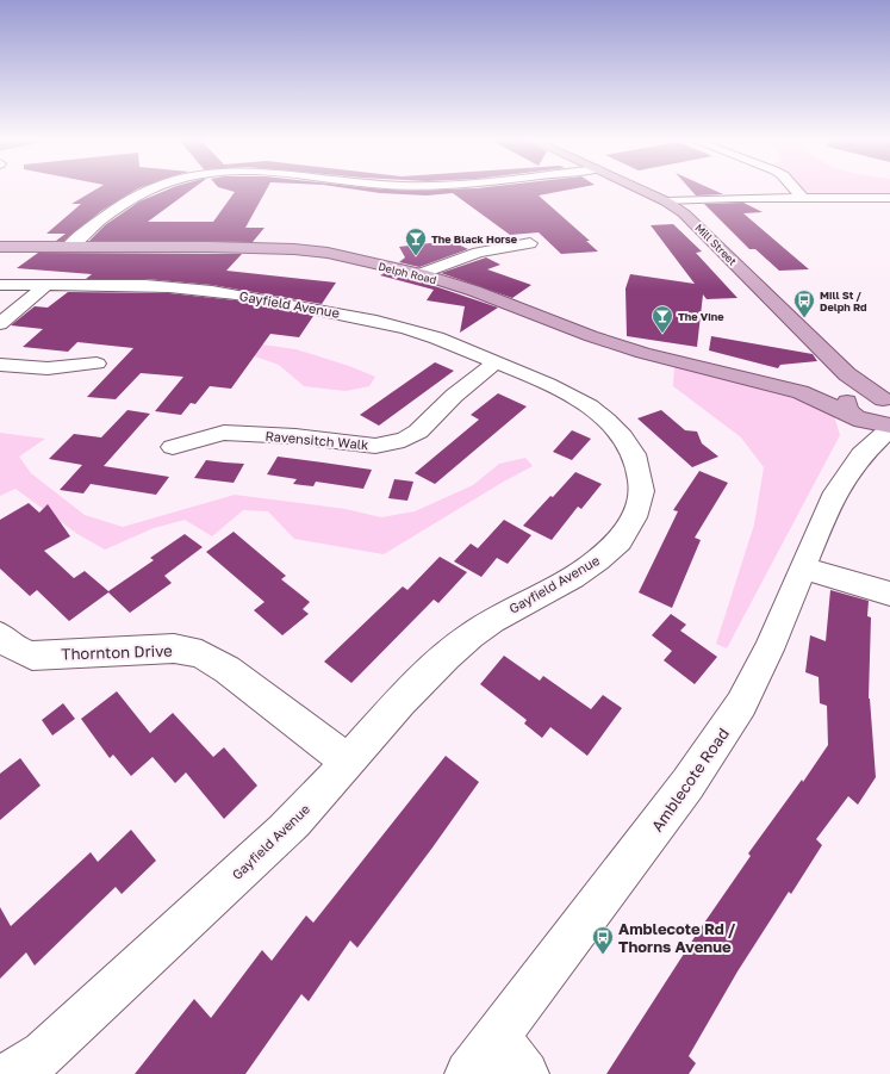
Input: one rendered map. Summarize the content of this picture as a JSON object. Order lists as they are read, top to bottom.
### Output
{
  "streets": {
    "main road": ["Mill Street", "Delph Road"],
    "street": [
      "Gayfield Avenue",
      "Ravensitch Walk",
      "Thornton Drive",
      "Amblecote Road"
    ]
  },
  "crossings": [
    ["Mill Street", "Delph Road"],
    ["Gayfield Avenue", "Ravensitch Walk"],
    ["Gayfield Avenue", "Thornton Drive"]
  ],
  "places": {
    "bar": ["The Black Horse", "The Vine"],
    "bus stop": ["Mill St / Delph Rd", "Amblecote Rd / Thorns Avenue"]
  }
}
